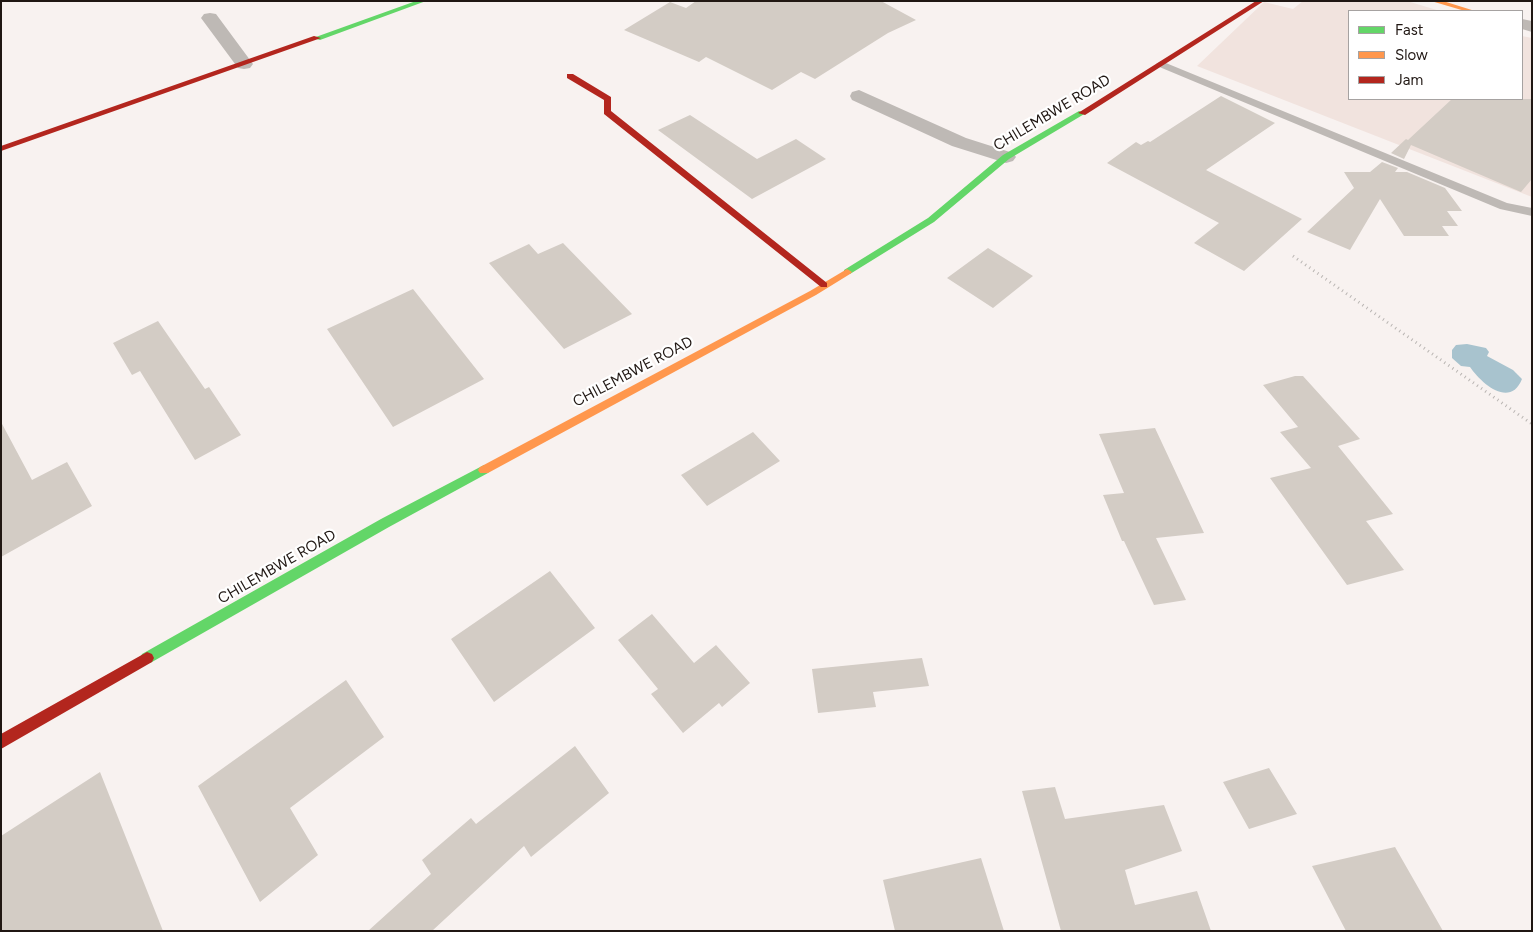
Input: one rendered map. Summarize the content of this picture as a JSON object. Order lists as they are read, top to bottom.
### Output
{
  "streets": {
    "street": ["CHILEMBWE ROAD"]
  },
  "legend": ["Fast", "Slow", "Jam"]
}
